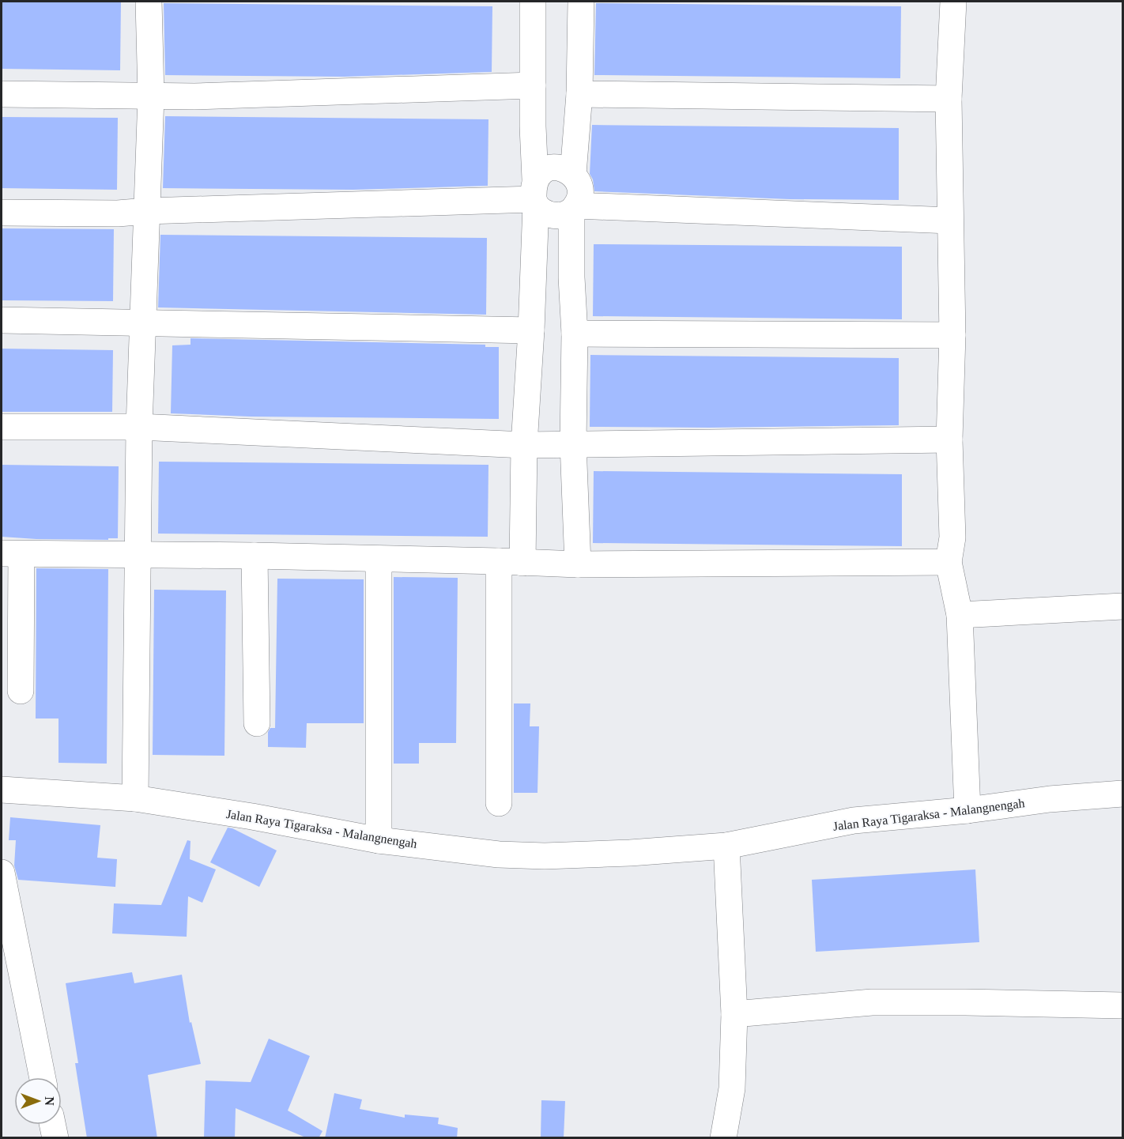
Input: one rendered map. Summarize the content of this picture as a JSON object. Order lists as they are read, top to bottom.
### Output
{
  "streets": {
    "street": ["Jalan Raya Tigaraksa - Malangnengah"]
  },
  "north": "right"
}
